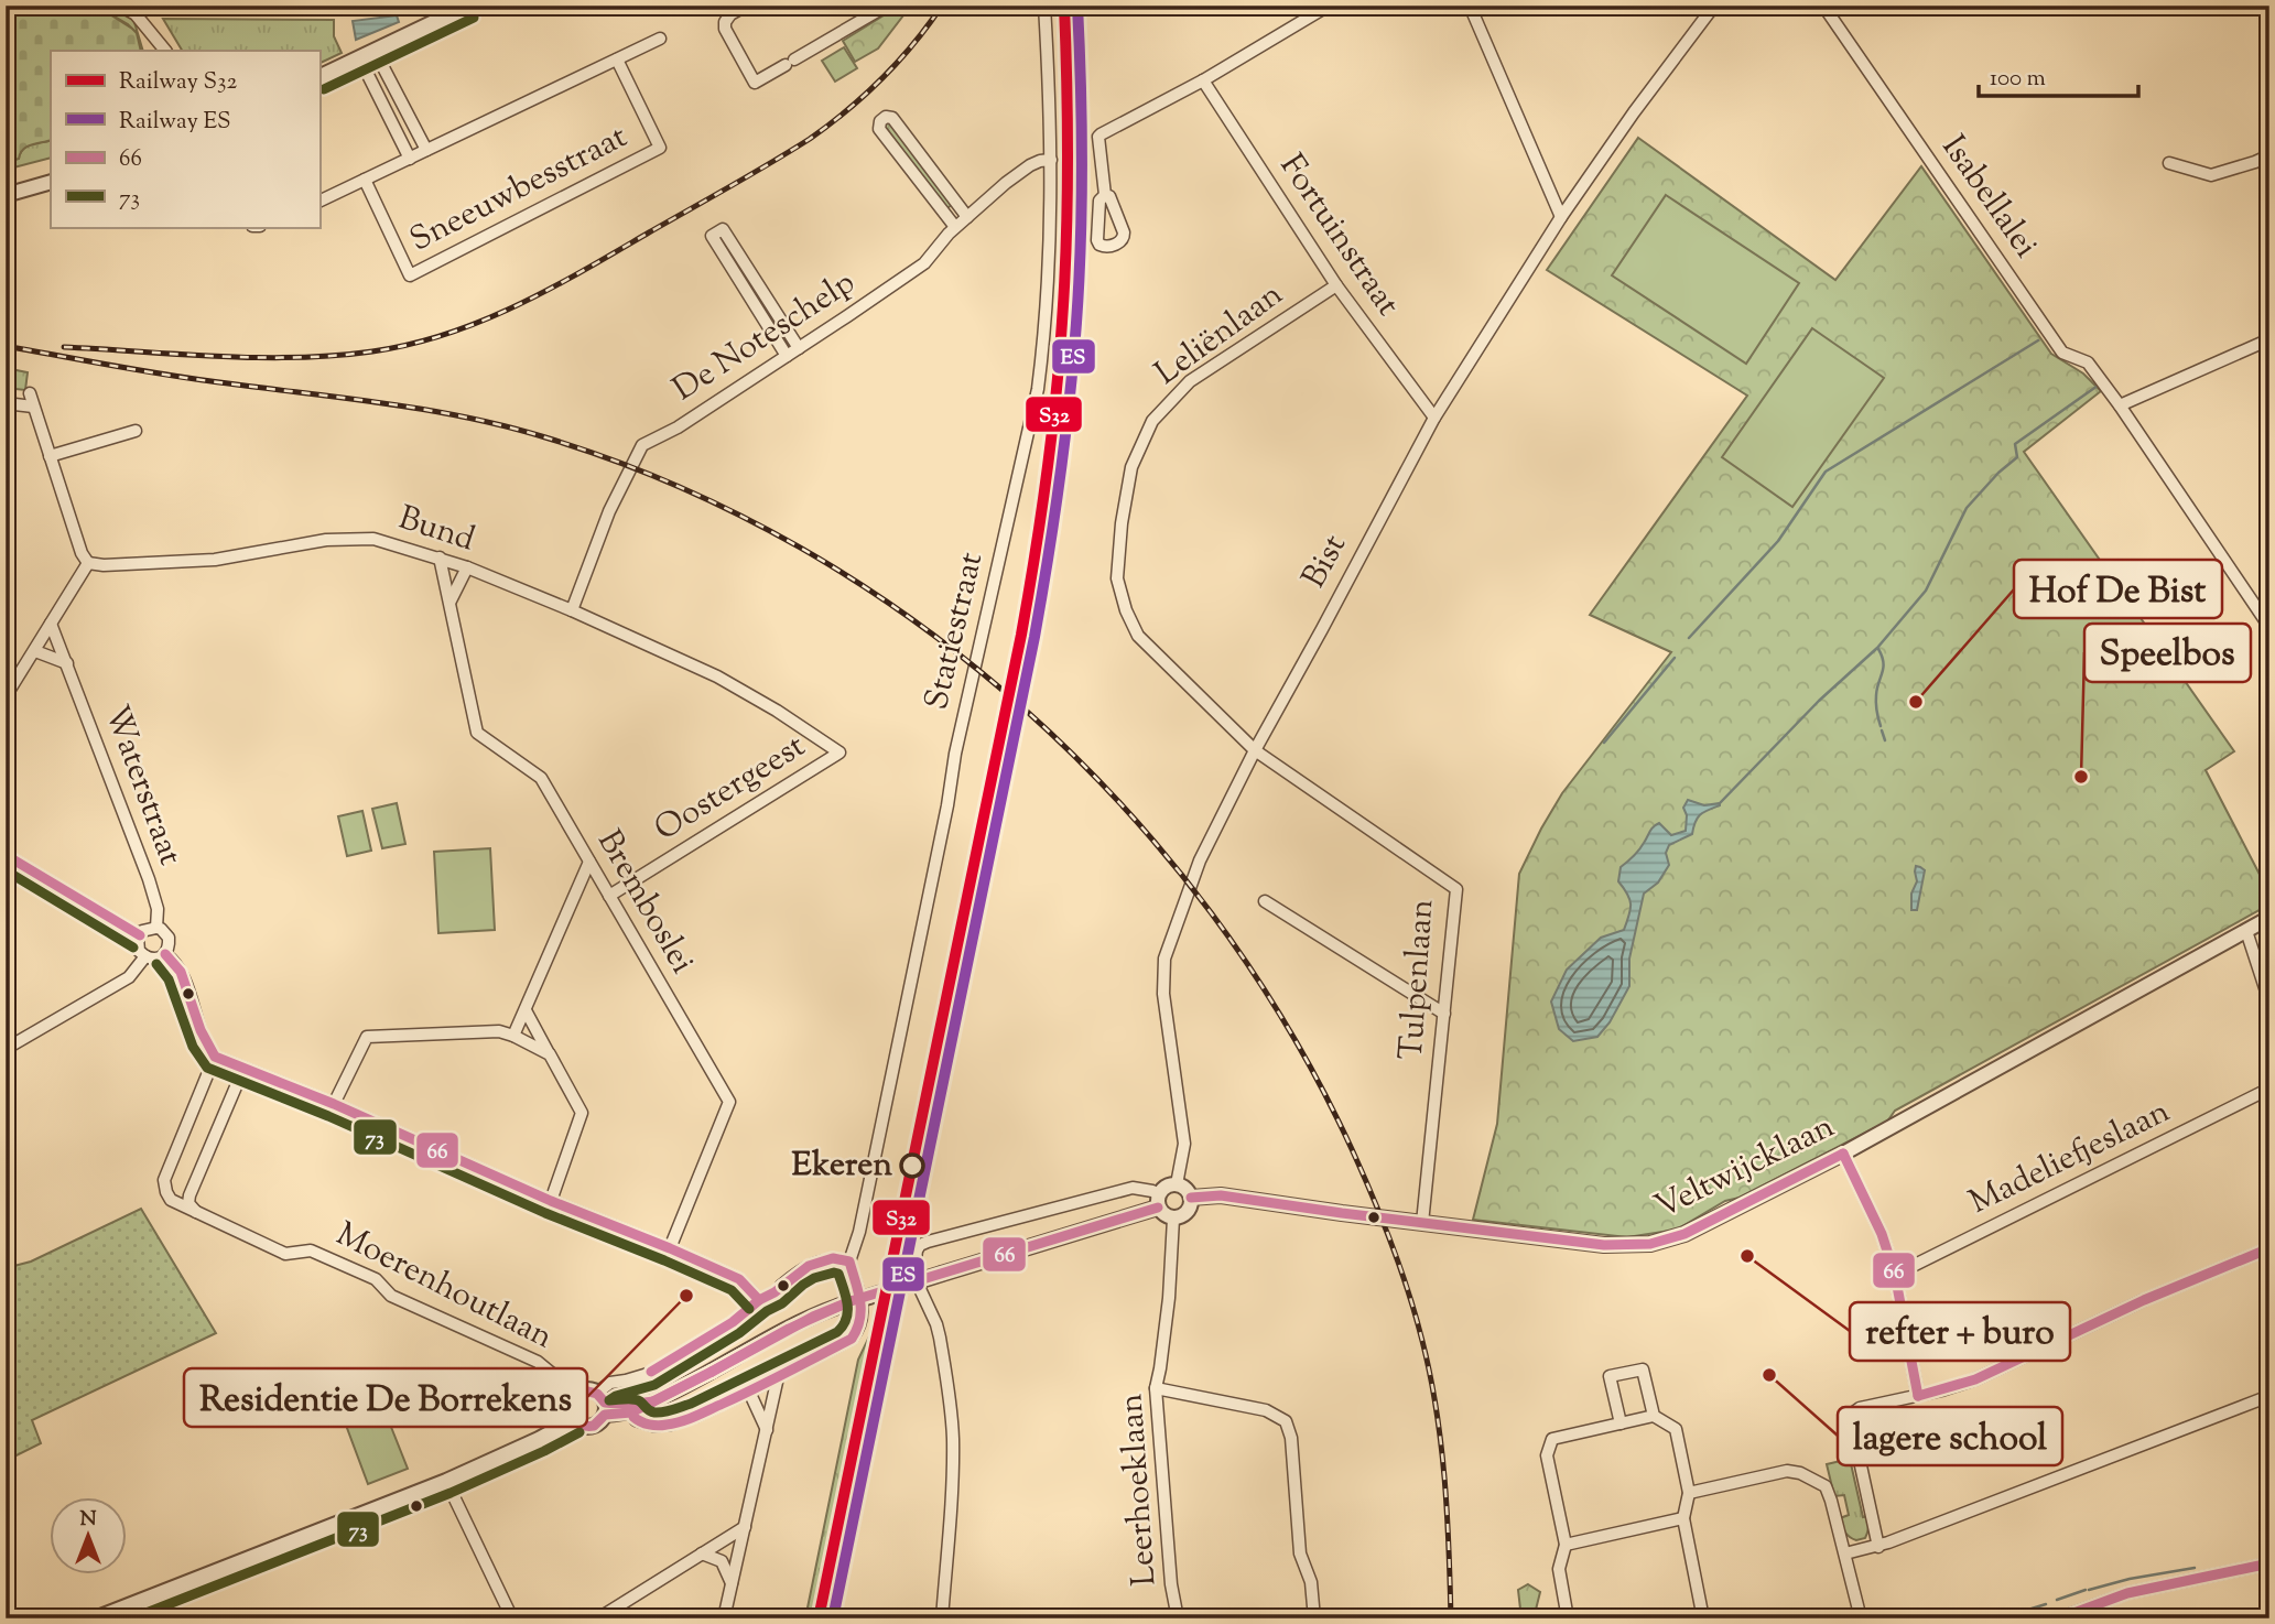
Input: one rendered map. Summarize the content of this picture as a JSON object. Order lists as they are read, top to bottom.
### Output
{
  "streets": {
    "street": [
      "Sneeuwbesstraat",
      "Isabellalei",
      "Fortuinstraat",
      "Leliënlaan",
      "De Noteschelp",
      "Bund",
      "Bist",
      "Statiestraat",
      "Waterstraat",
      "Oostergeest",
      "Bremboslei",
      "Tulpenlaan",
      "Madeliefjeslaan",
      "Veltwijcklaan",
      "Moerenhoutlaan",
      "Leerhoeklaan"
    ]
  },
  "crossings": [
    ["Fortuinstraat", "Leliënlaan"],
    ["Fortuinstraat", "Bist"],
    ["Leliënlaan", "Bist"],
    ["Leliënlaan", "Tulpenlaan"],
    ["De Noteschelp", "Bund"],
    ["De Noteschelp", "Statiestraat"],
    ["Bund", "Oostergeest"],
    ["Bund", "Bremboslei"],
    ["Bist", "Tulpenlaan"],
    ["Bist", "Veltwijcklaan"],
    ["Bist", "Leerhoeklaan"],
    ["Oostergeest", "Bremboslei"],
    ["Tulpenlaan", "Veltwijcklaan"],
    ["Veltwijcklaan", "Leerhoeklaan"]
  ],
  "places": [
    "Hof De Bist",
    "Speelbos",
    "Ekeren",
    "refter + buro",
    "Residentie De Borrekens",
    "lagere school"
  ],
  "lines": [
    "rail line S32",
    "rail line ES",
    "transit line 73",
    "transit line 66"
  ],
  "legend": [
    "Railway S32",
    "Railway ES",
    "66",
    "73"
  ],
  "scale_bar": "100 m",
  "north": "top"
}
